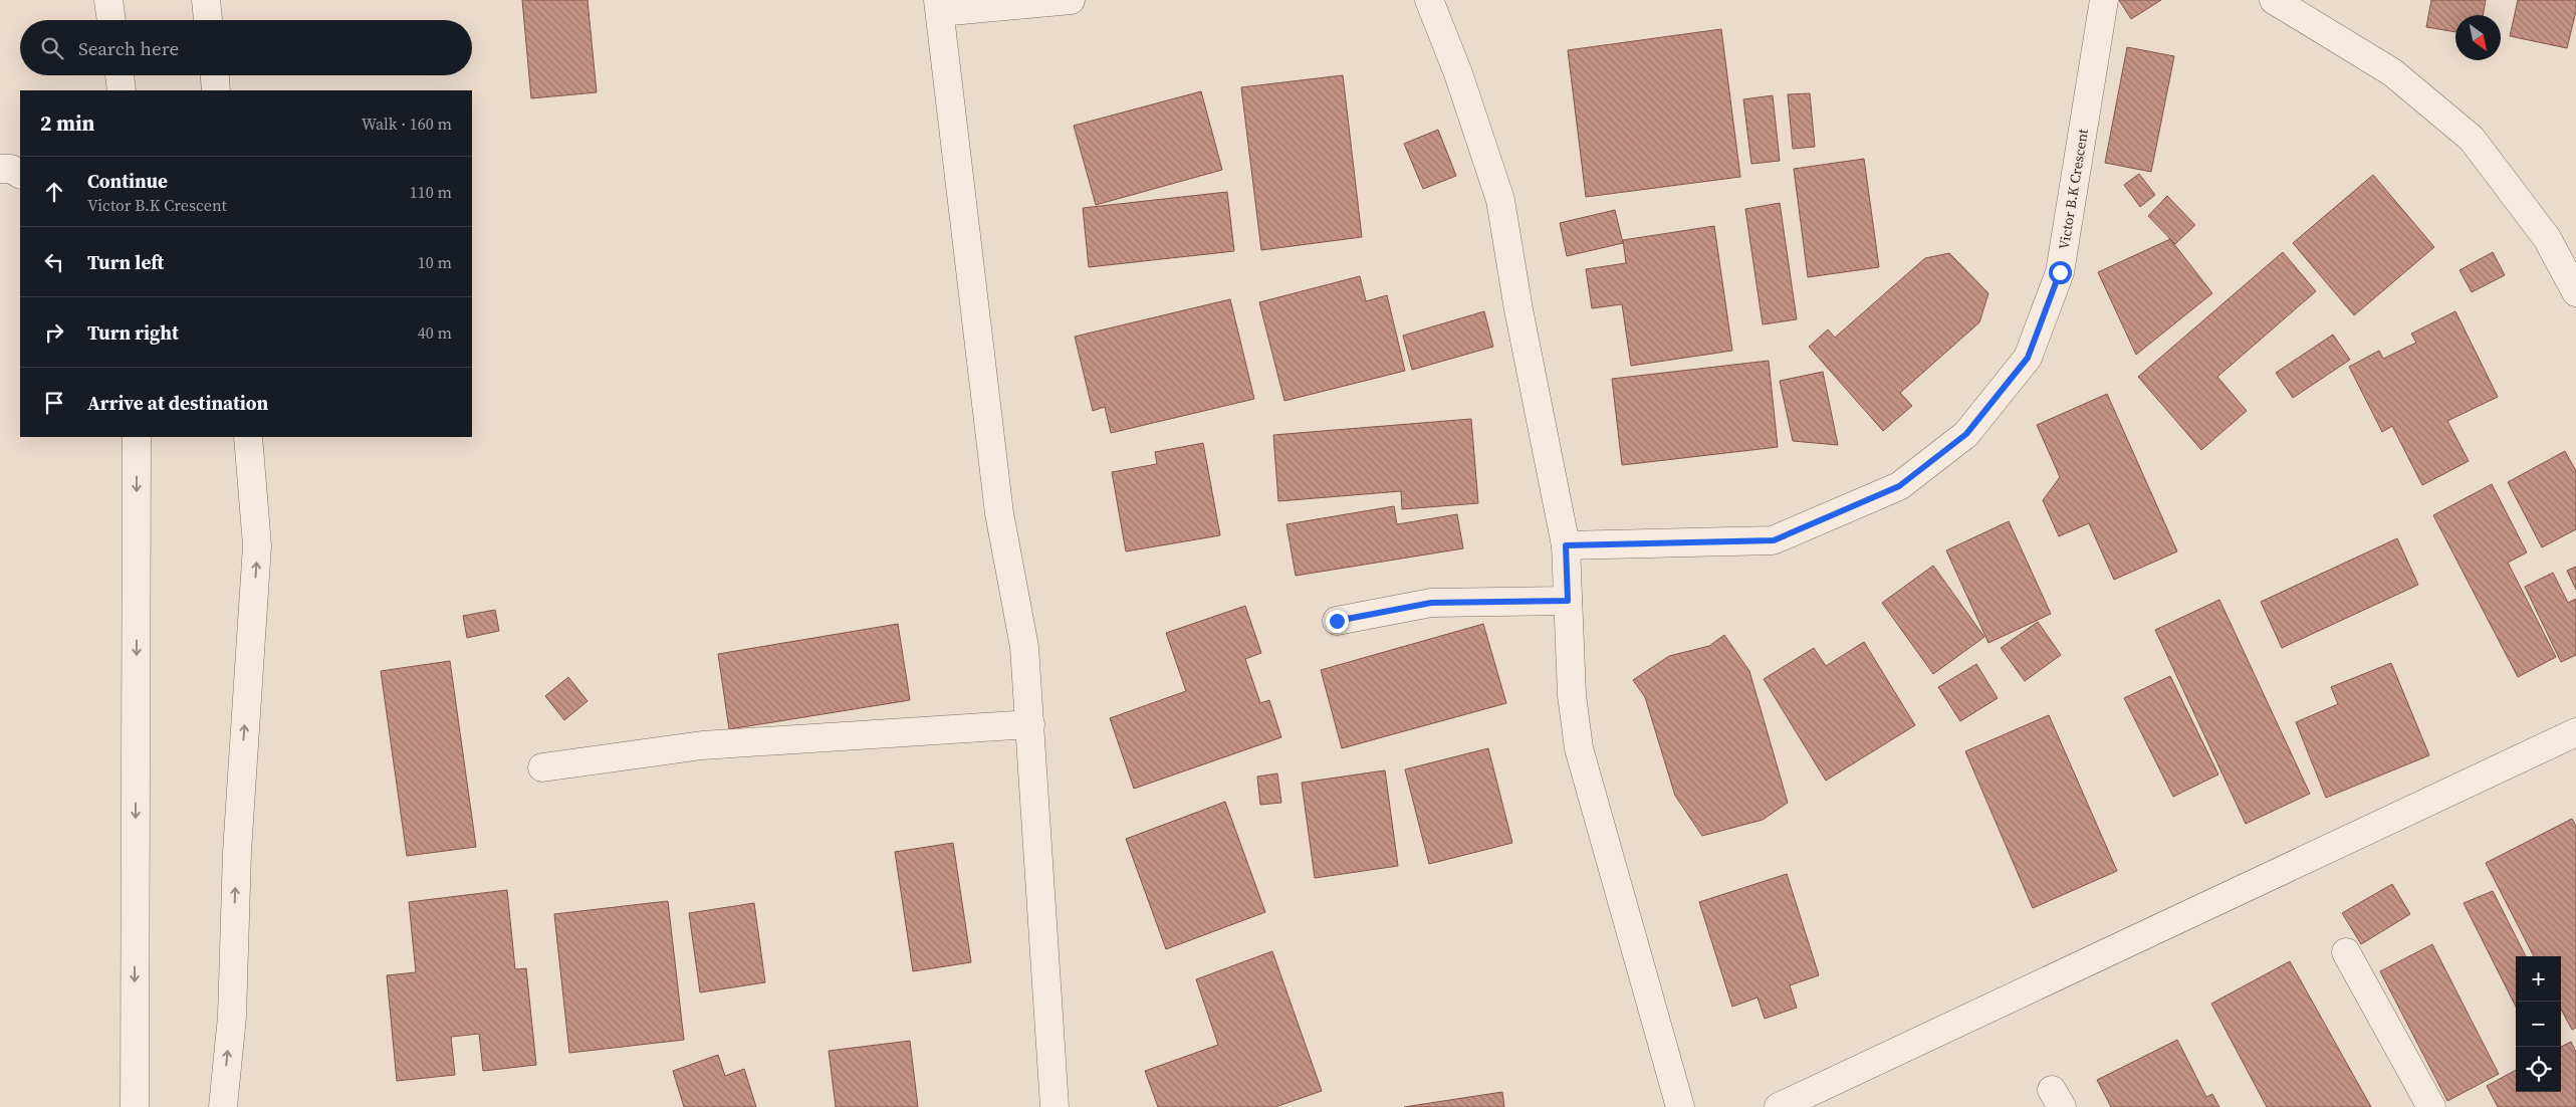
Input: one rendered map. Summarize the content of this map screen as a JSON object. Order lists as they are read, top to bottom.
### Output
{
  "streets": {
    "street": ["Victor B.K Crescent"]
  },
  "north": "bottom right",
  "page": {
    "search": "Search here",
    "heading": ["2 min", "Walk · 160 m"],
    "list": [
      ["Continue", "Victor B.K Crescent", "110 m"],
      ["Turn left", "10 m"],
      ["Turn right", "40 m"],
      "Arrive at destination"
    ],
    "map_buttons": ["+", "−"]
  }
}
